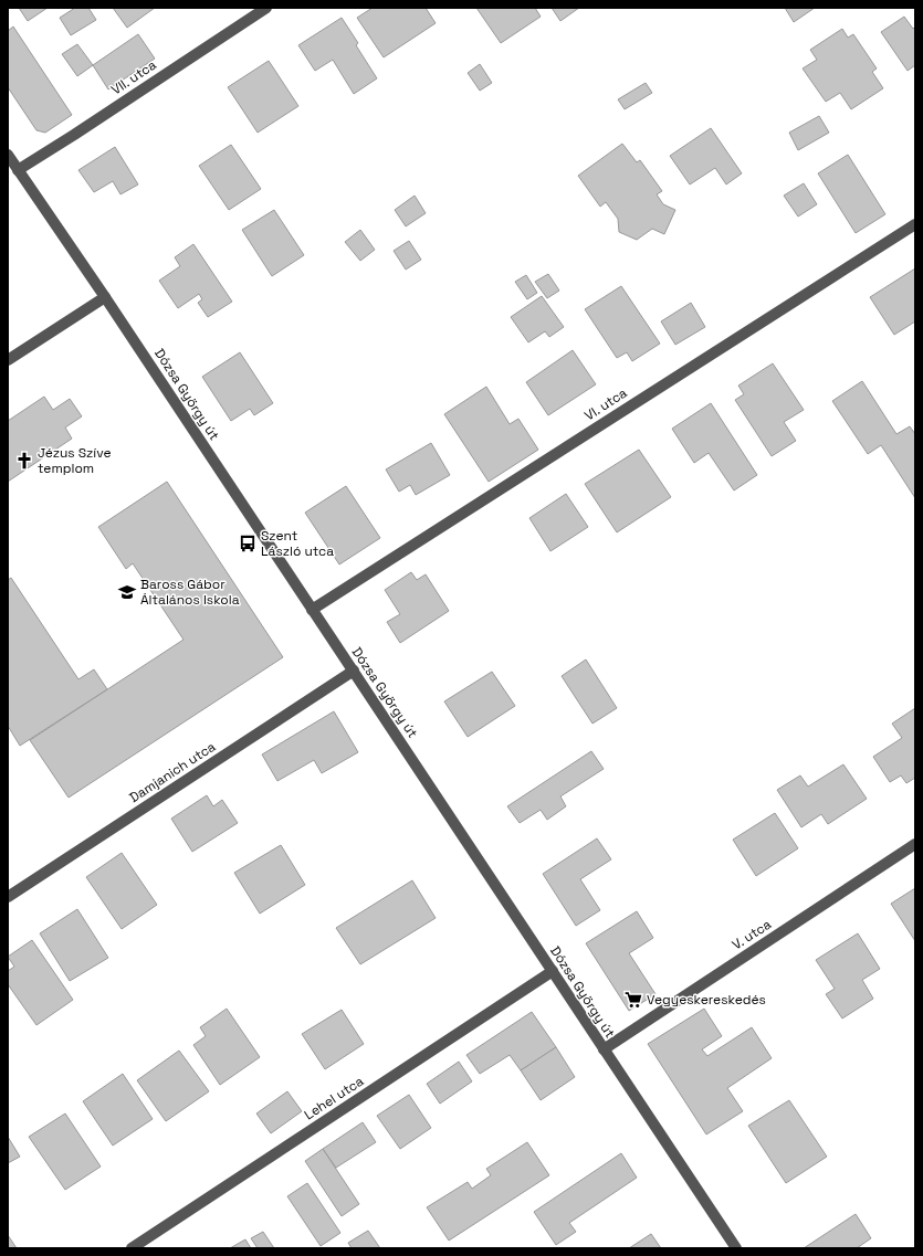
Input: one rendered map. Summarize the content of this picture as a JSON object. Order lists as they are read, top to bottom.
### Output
{
  "streets": {
    "street": [
      "VII. utca",
      "Dózsa György út",
      "VI. utca",
      "Damjanich utca",
      "V. utca",
      "Lehel utca"
    ]
  },
  "crossings": [
    ["VII. utca", "Dózsa György út"],
    ["Dózsa György út", "VI. utca"],
    ["Dózsa György út", "Damjanich utca"],
    ["Dózsa György út", "V. utca"],
    ["Dózsa György út", "Lehel utca"]
  ],
  "places": {
    "church": ["Jézus Szíve templom"],
    "bus stop": ["Szent László utca"],
    "school or university": ["Baross Gábor Általános Iskola"],
    "supermarket": ["Vegyeskereskedés"]
  }
}
